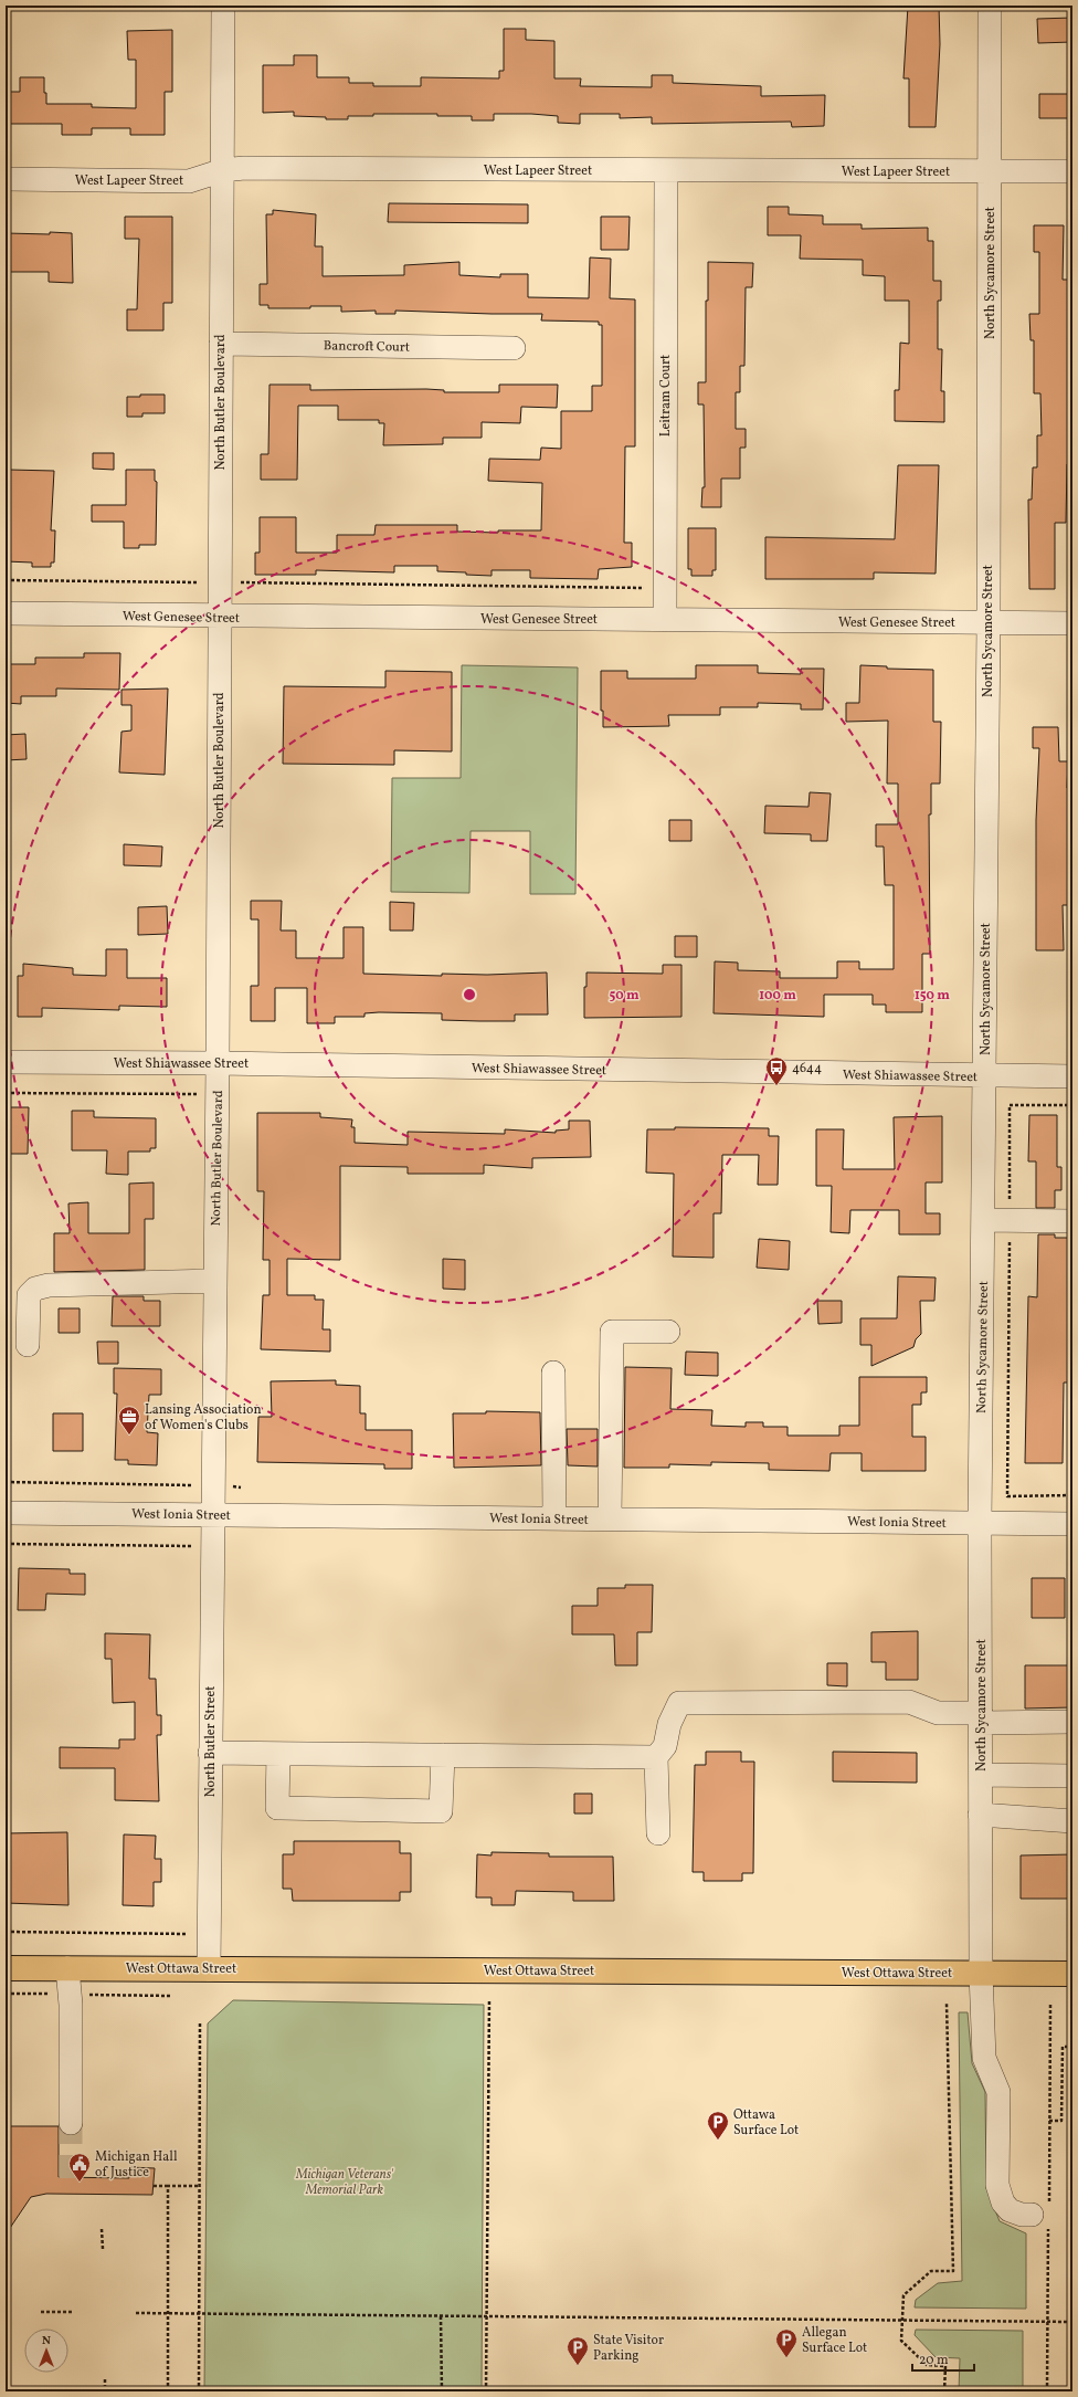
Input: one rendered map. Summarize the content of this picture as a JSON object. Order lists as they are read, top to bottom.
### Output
{
  "streets": {
    "main road": ["West Ottawa Street"],
    "street": [
      "West Lapeer Street",
      "North Sycamore Street",
      "Bancroft Court",
      "Leitram Court",
      "North Butler Boulevard",
      "West Genesee Street",
      "West Shiawassee Street",
      "West Ionia Street",
      "North Butler Street"
    ]
  },
  "crossings": [
    ["West Lapeer Street", "North Sycamore Street"],
    ["West Lapeer Street", "Leitram Court"],
    ["West Lapeer Street", "North Butler Boulevard"],
    ["North Sycamore Street", "West Genesee Street"],
    ["North Sycamore Street", "West Shiawassee Street"],
    ["North Sycamore Street", "West Ionia Street"],
    ["North Sycamore Street", "West Ottawa Street"],
    ["Bancroft Court", "North Butler Boulevard"],
    ["Leitram Court", "West Genesee Street"],
    ["North Butler Boulevard", "West Genesee Street"],
    ["North Butler Boulevard", "West Shiawassee Street"],
    ["North Butler Boulevard", "West Ionia Street"],
    ["North Butler Boulevard", "North Butler Street"],
    ["West Ionia Street", "North Butler Street"],
    ["North Butler Street", "West Ottawa Street"]
  ],
  "parks": ["Michigan Veterans' Memorial Park"],
  "places": {
    "bus stop": ["4644"],
    "office": ["Lansing Association of Women's Clubs"],
    "parking": ["Ottawa Surface Lot", "Allegan Surface Lot", "State Visitor Parking"],
    "public building": ["Michigan Hall of Justice"]
  },
  "scale_bar": "20 m",
  "north": "top",
  "rings": ["50 m", "100 m", "150 m"]
}
